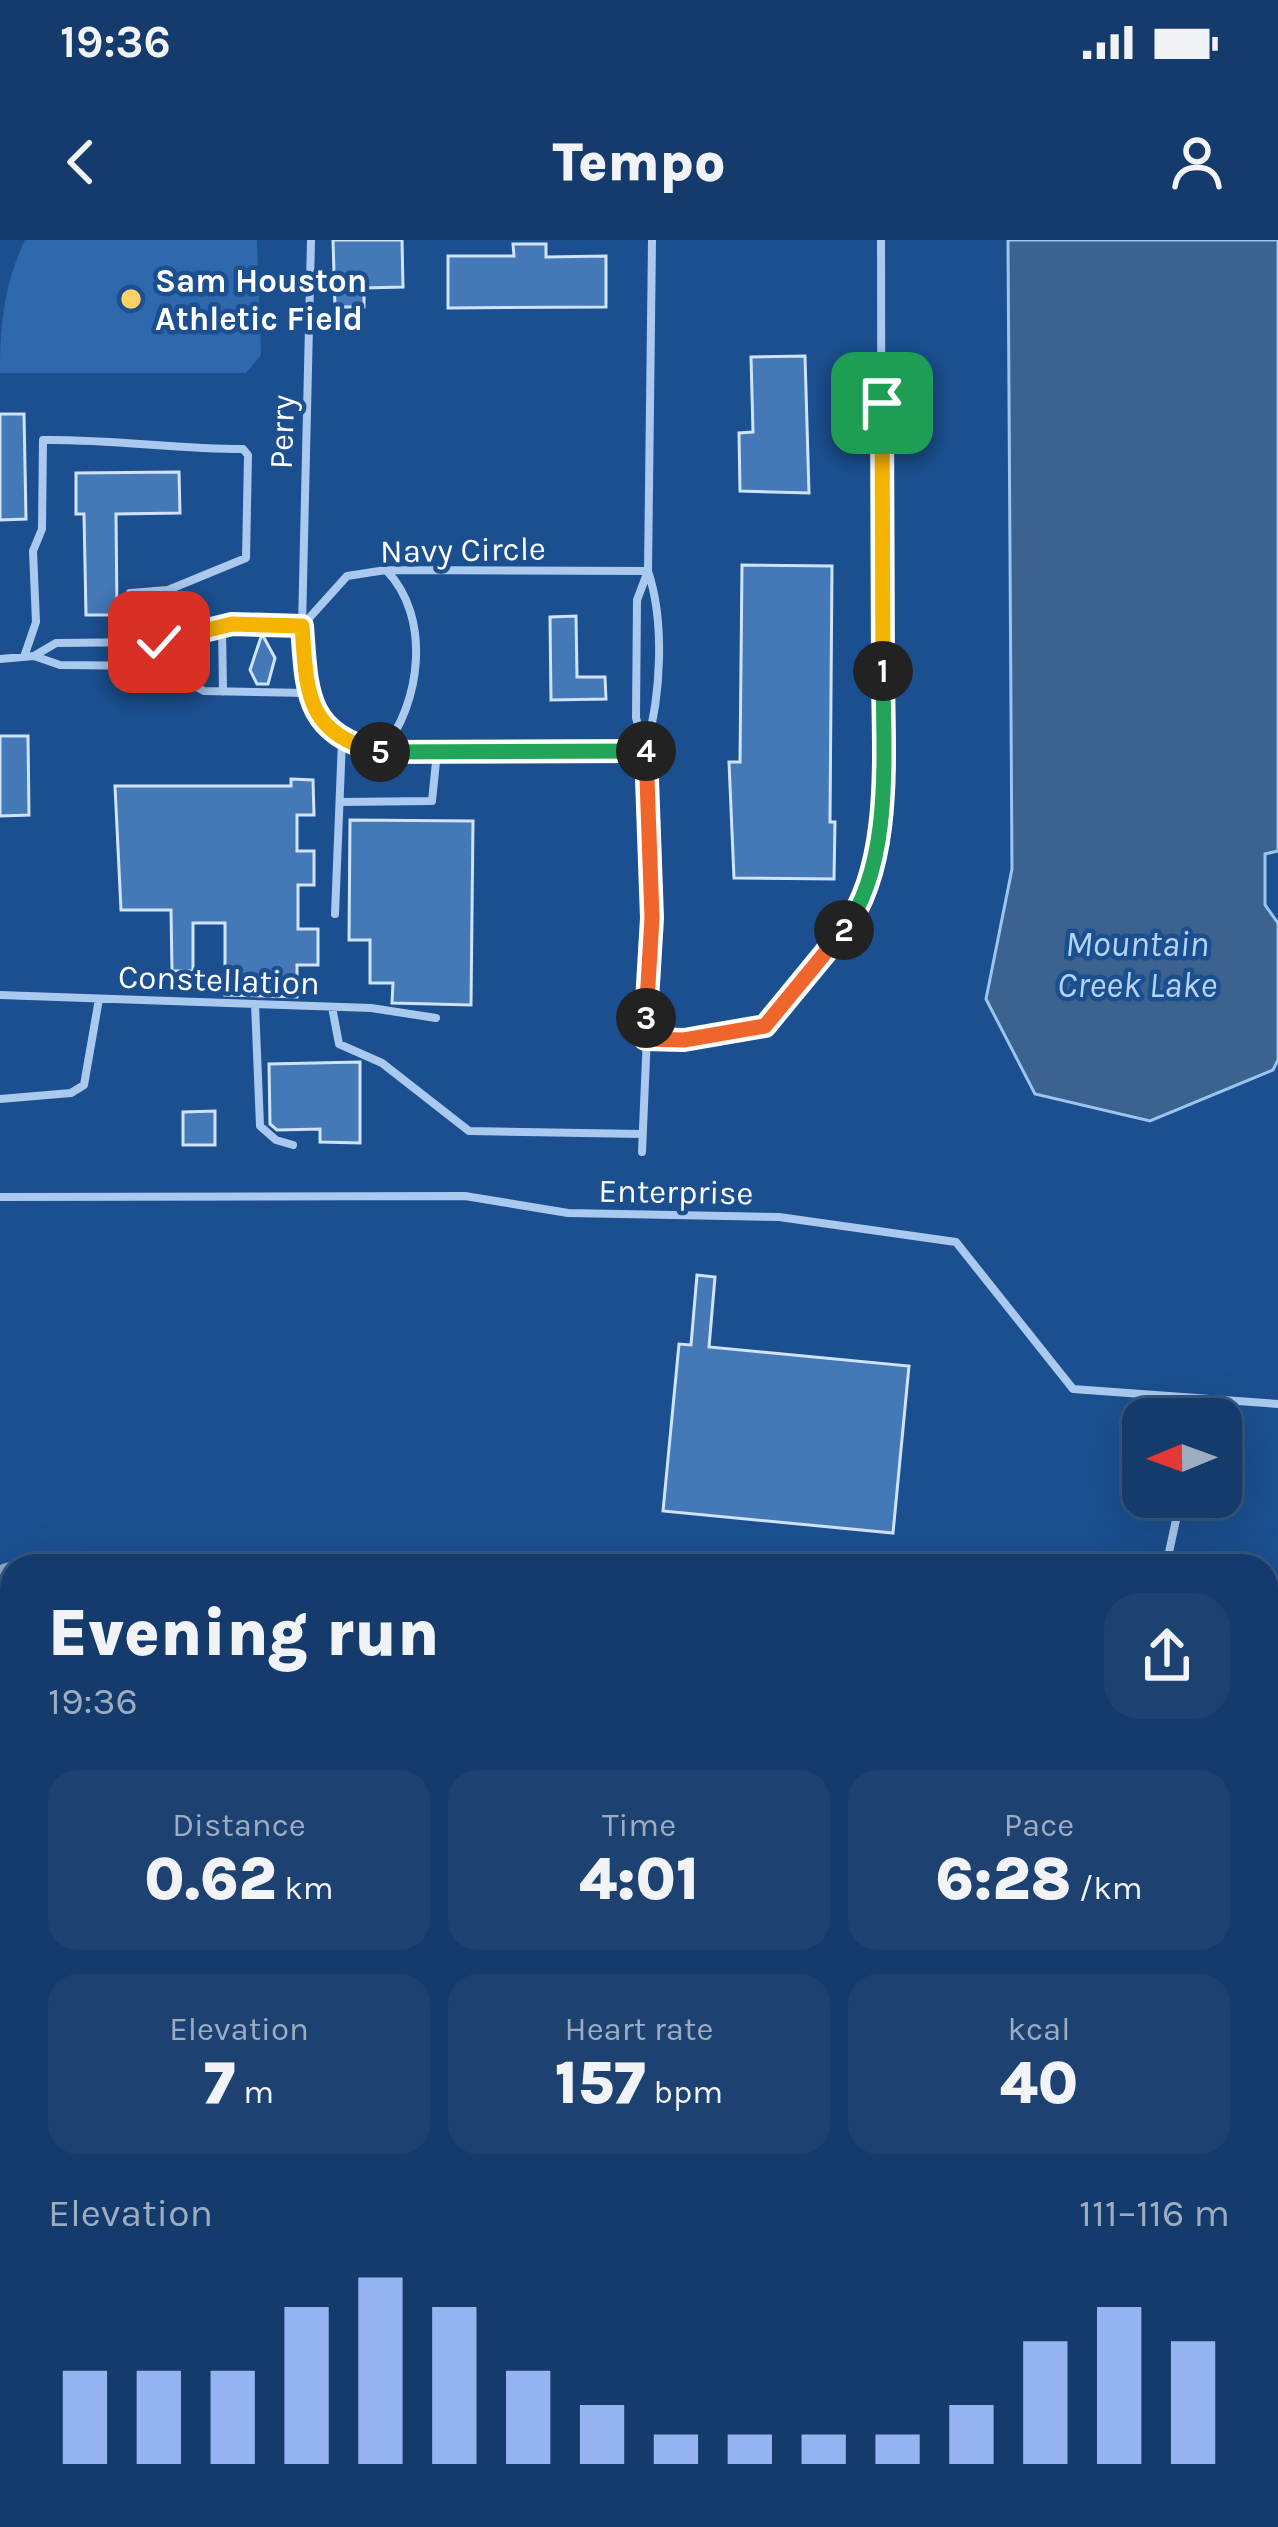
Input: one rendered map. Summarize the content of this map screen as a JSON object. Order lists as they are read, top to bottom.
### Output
{
  "streets": {
    "lane": [
      "Perry",
      "Navy Circle",
      "Constellation",
      "Enterprise"
    ]
  },
  "crossings": [
    ["Perry", "Navy Circle"]
  ],
  "water": ["Mountain Creek Lake"],
  "places": ["Sam Houston Athletic Field"],
  "north": "left",
  "page": {
    "status": "19:36",
    "header": "Tempo",
    "pins": [
      "1",
      "4",
      "5",
      "2",
      "3"
    ],
    "heading": ["Evening run", "19:36"],
    "stats": [
      ["Distance", "0.62 km"],
      ["Time", "4:01"],
      ["Pace", "6:28 /km"],
      ["Elevation", "7 m"],
      ["Heart rate", "157 bpm"],
      ["kcal", "40"]
    ],
    "chart": ["Elevation", "111–116 m"]
  }
}
